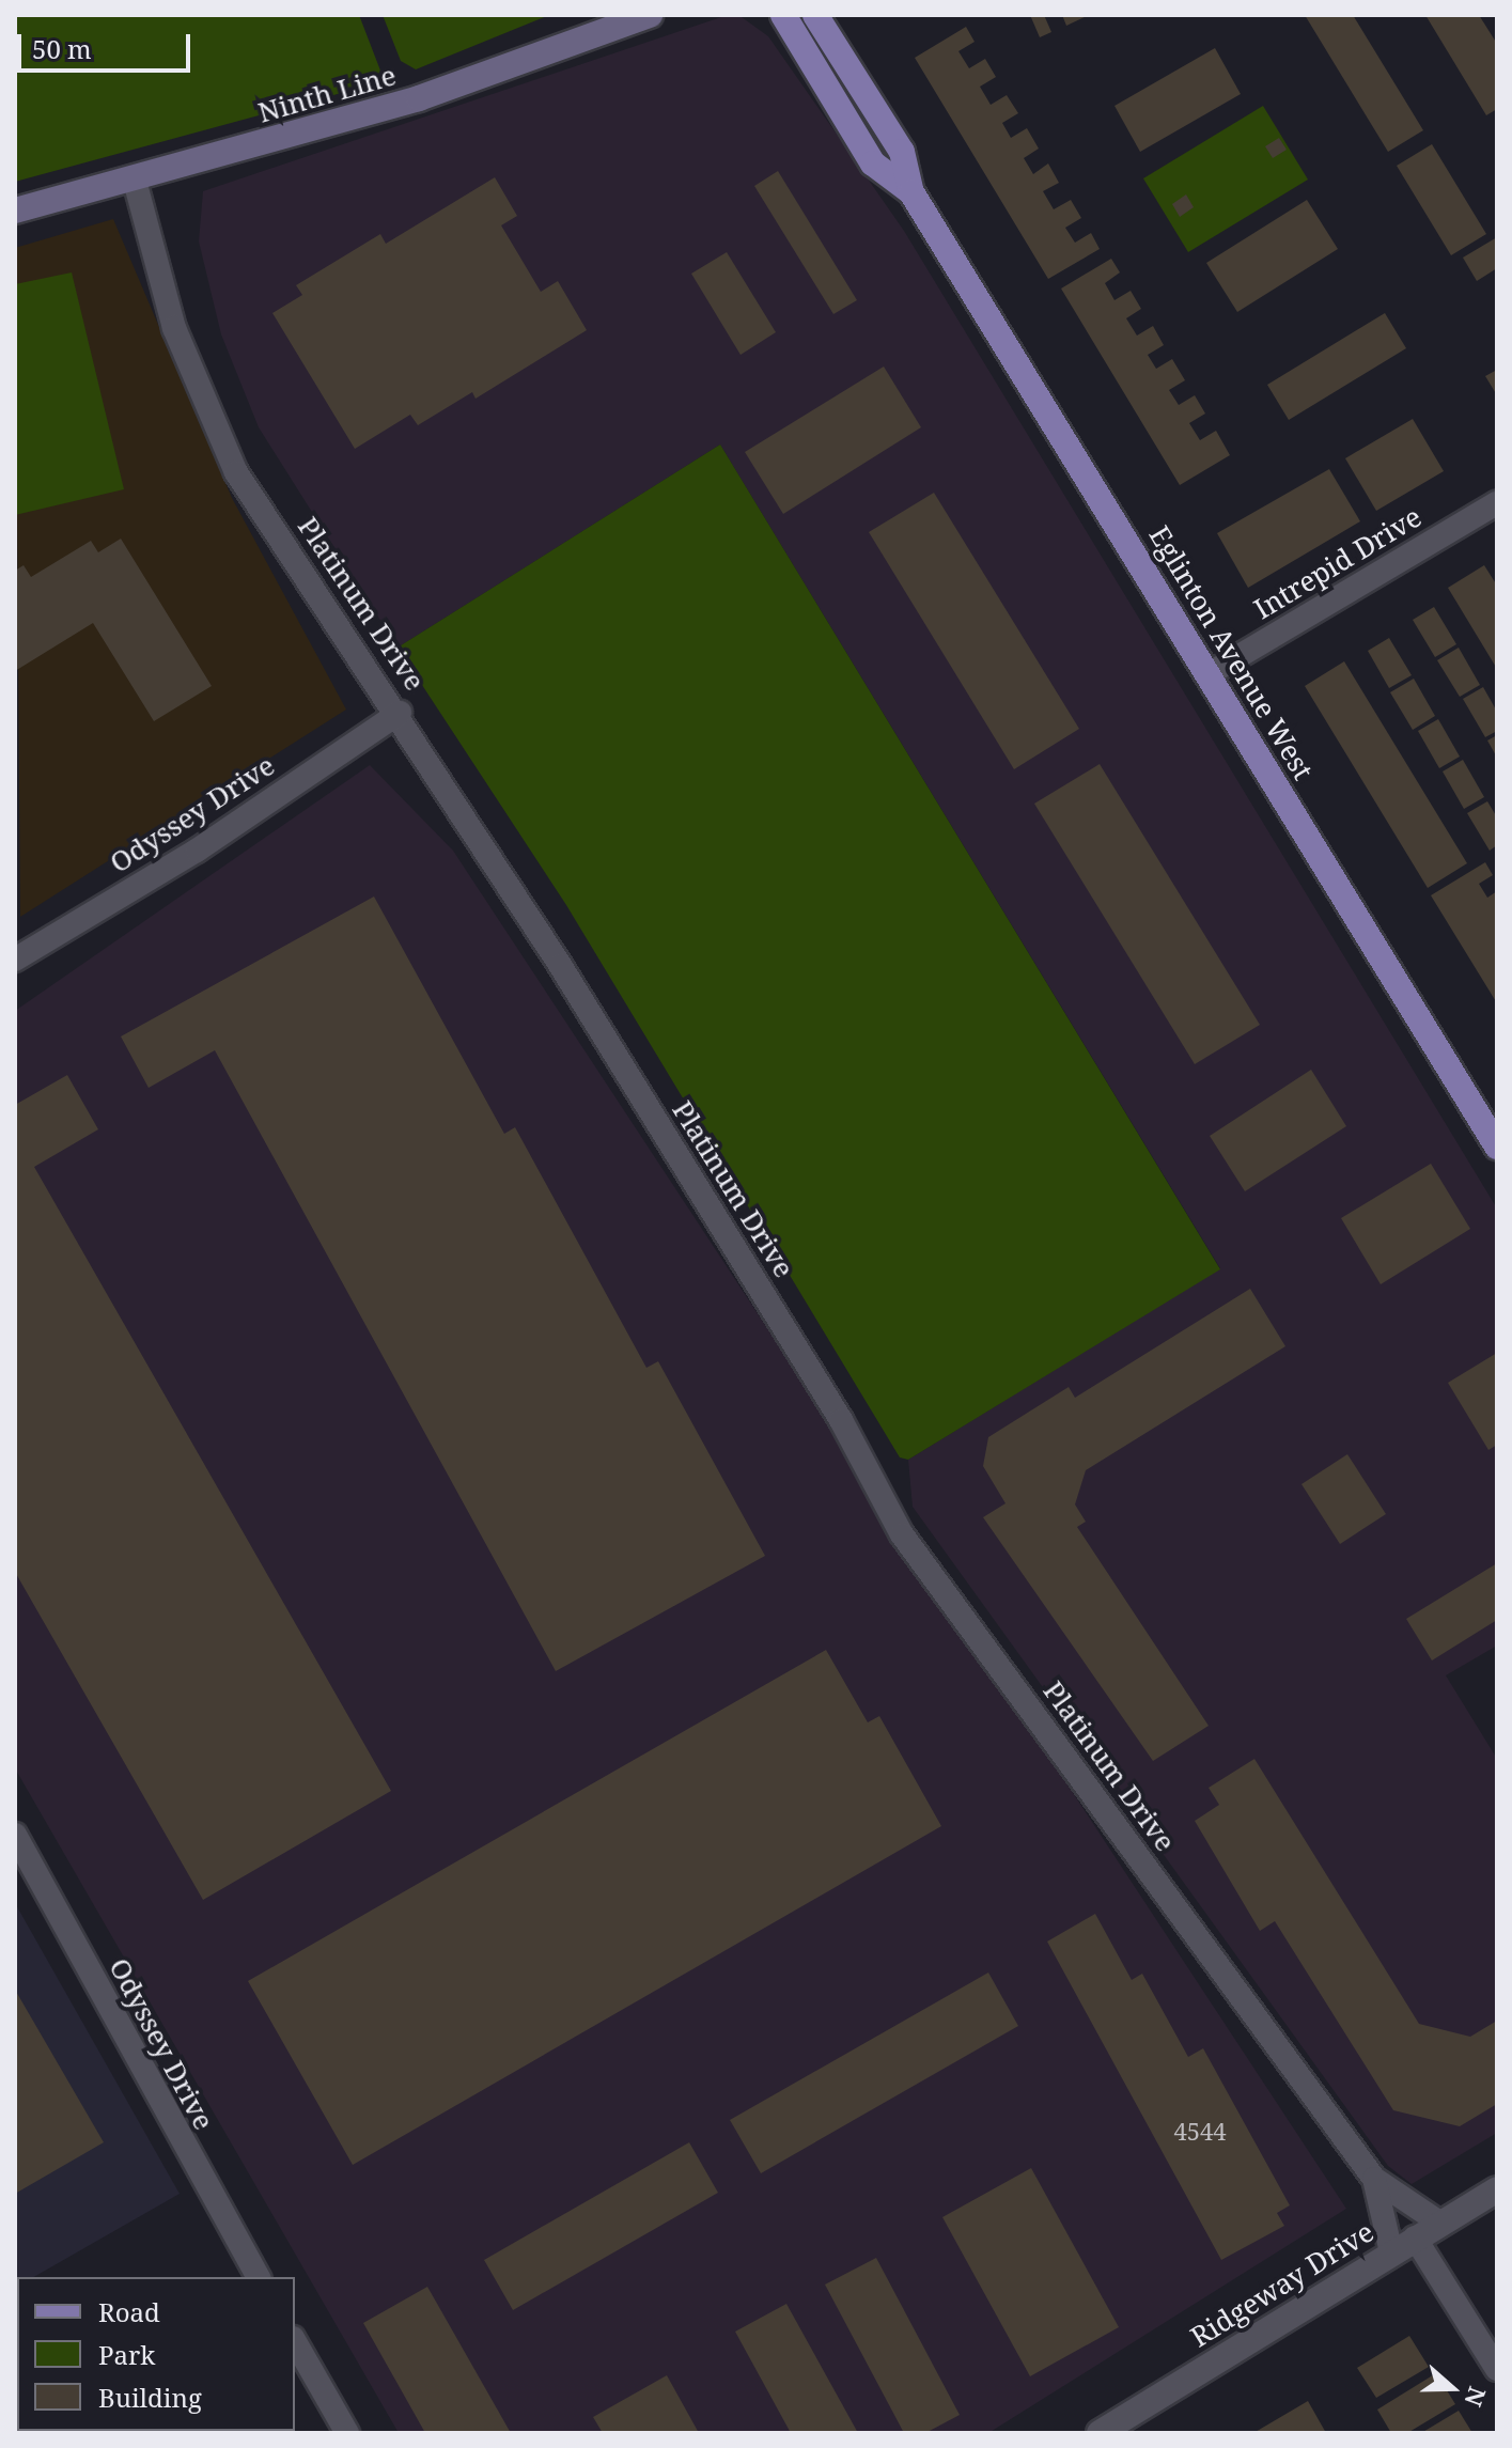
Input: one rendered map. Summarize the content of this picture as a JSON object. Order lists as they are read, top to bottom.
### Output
{
  "streets": {
    "main road": ["Ninth Line", "Eglinton Avenue West"],
    "street": [
      "Intrepid Drive",
      "Platinum Drive",
      "Odyssey Drive",
      "Ridgeway Drive"
    ]
  },
  "crossings": [
    ["Ninth Line", "Platinum Drive"],
    ["Intrepid Drive", "Eglinton Avenue West"],
    ["Platinum Drive", "Odyssey Drive"],
    ["Platinum Drive", "Ridgeway Drive"]
  ],
  "house_numbers": ["4544"],
  "legend": ["Road", "Park", "Building"],
  "scale_bar": "50 m",
  "north": "right"
}
